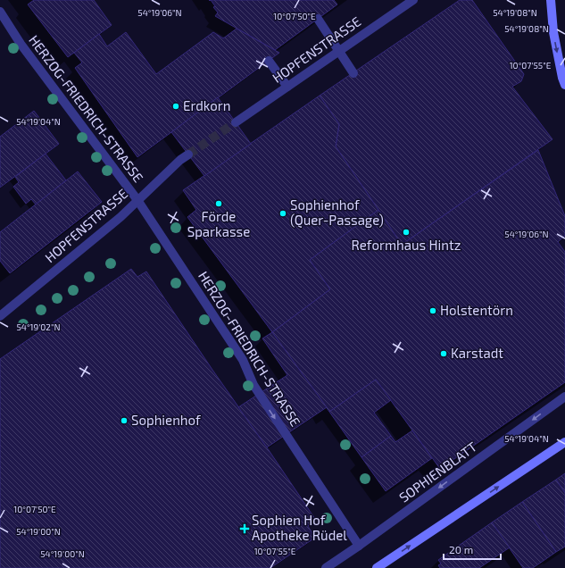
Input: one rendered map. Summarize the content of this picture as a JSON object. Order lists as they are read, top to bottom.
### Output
{
  "streets": {
    "street": ["HOPFENSTRASSE", "HERZOG-FRIEDRICH-STRASSE", "SOPHIENBLATT"]
  },
  "crossings": [
    ["HOPFENSTRASSE", "HERZOG-FRIEDRICH-STRASSE"],
    ["HERZOG-FRIEDRICH-STRASSE", "SOPHIENBLATT"]
  ],
  "one_way": ["HERZOG-FRIEDRICH-STRASSE"],
  "places": {
    "other": [
      "Erdkorn",
      "Förde Sparkasse",
      "Sophienhof (Quer-Passage)",
      "Reformhaus Hintz",
      "Holstentörn",
      "Karstadt",
      "Sophienhof"
    ],
    "health": ["Sophien Hof Apotheke Rüdel"]
  },
  "scale_bar": "20 m",
  "coordinates": [
    "54°19'06\"N",
    "54°19'08\"N",
    "10°07'50\"E",
    "10°07'55\"E",
    "54°19'04\"N",
    "54°19'02\"N",
    "54°19'00\"N"
  ]
}
